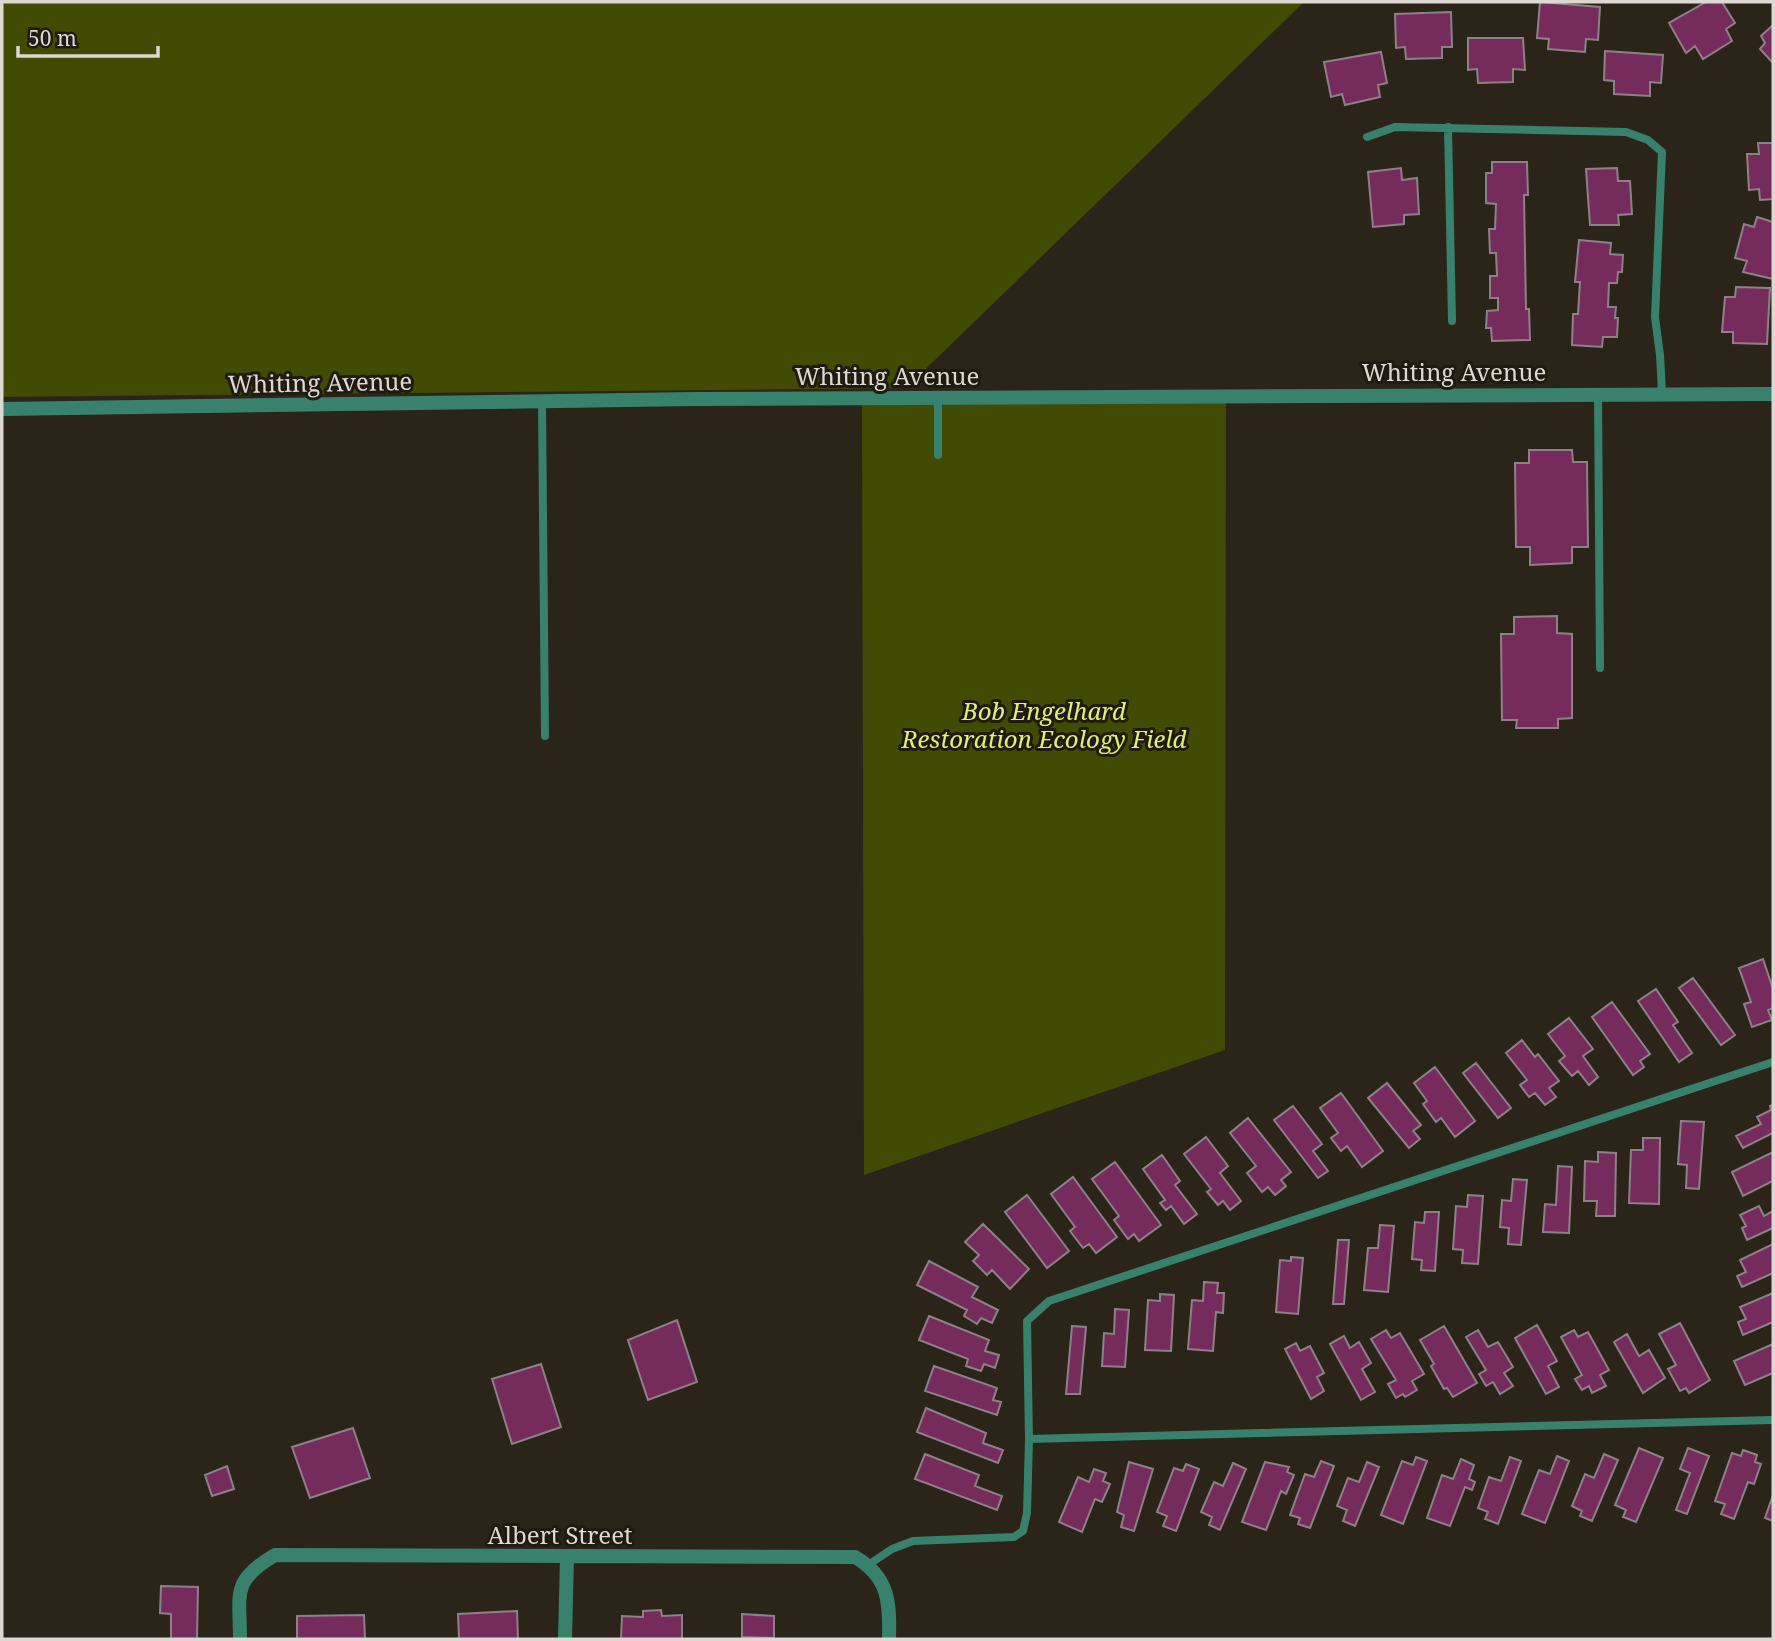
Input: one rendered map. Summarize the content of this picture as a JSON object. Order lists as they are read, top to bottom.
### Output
{
  "streets": {
    "street": ["Whiting Avenue", "Albert Street"]
  },
  "parks": ["Bob Engelhard Restoration Ecology Field"],
  "scale_bar": "50 m"
}
